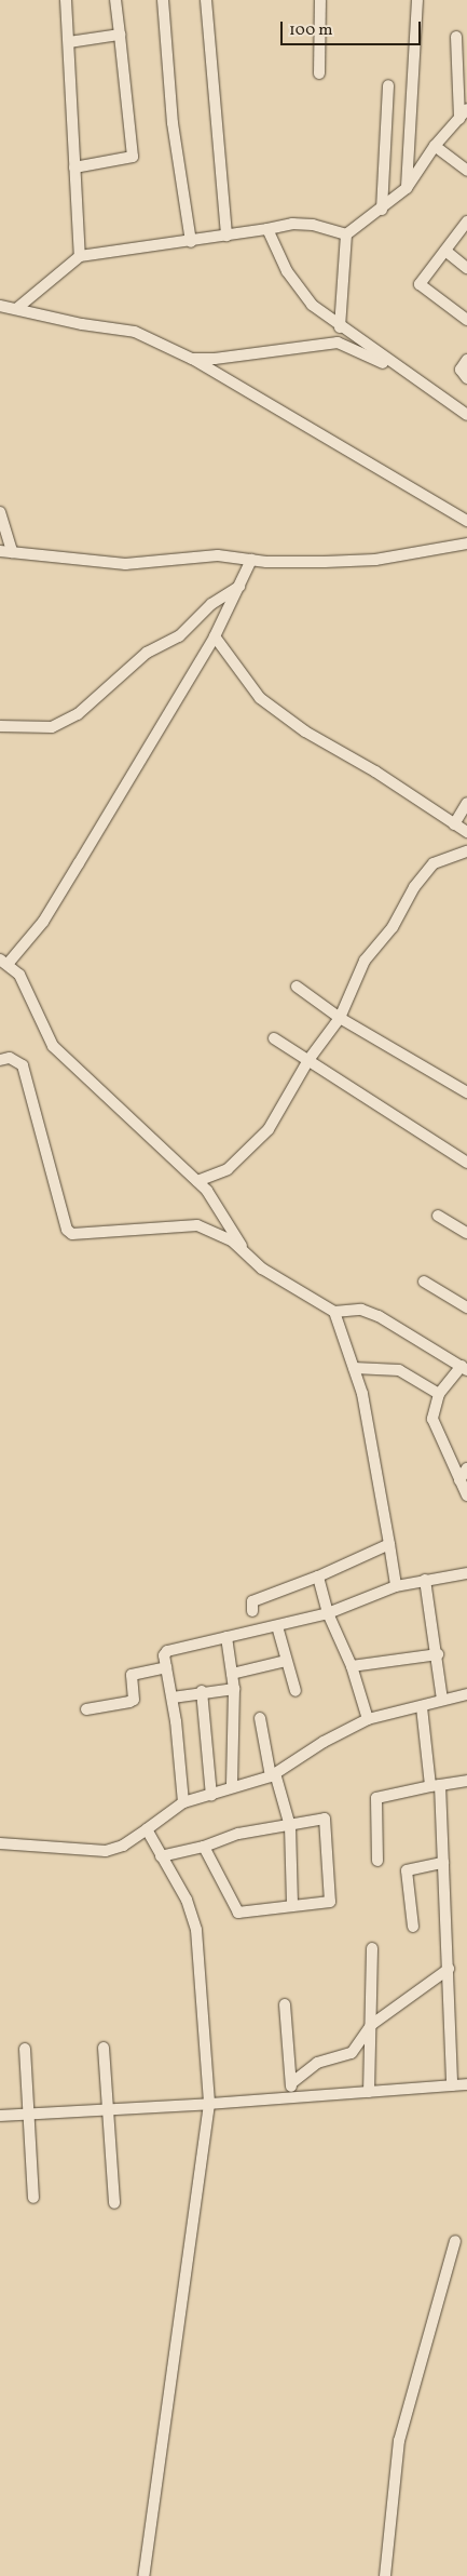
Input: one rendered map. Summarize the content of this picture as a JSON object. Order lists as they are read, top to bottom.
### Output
{
  "scale_bar": "100 m"
}
